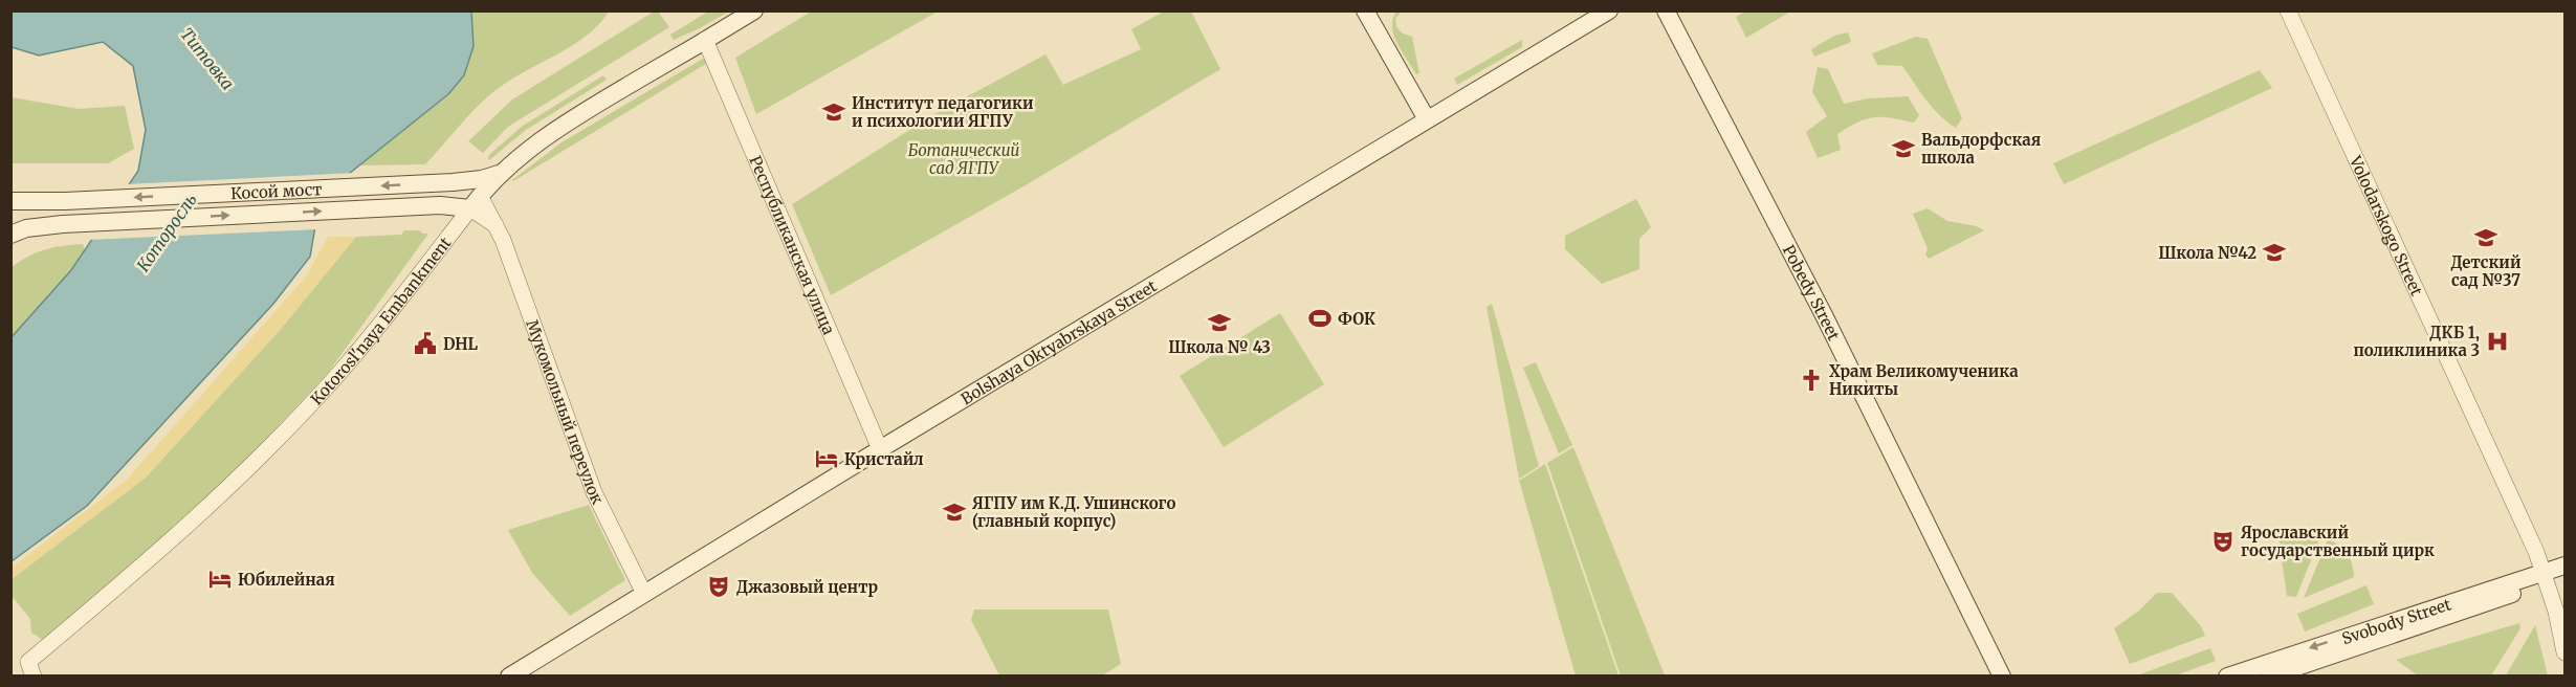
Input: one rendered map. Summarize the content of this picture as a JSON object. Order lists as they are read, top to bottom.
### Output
{
  "streets": {
    "main road": [
      "Косой мост",
      "Pobedy Street",
      "Kotorosl'naya Embankment",
      "Bolshaya Oktyabrskaya Street",
      "Svobody Street"
    ],
    "street": ["Volodarskogo Street", "Республиканская улица", "Мукомольный переулок"]
  },
  "crossings": [
    ["Косой мост", "Kotorosl'naya Embankment"],
    ["Косой мост", "Мукомольный переулок"],
    ["Volodarskogo Street", "Svobody Street"],
    ["Республиканская улица", "Kotorosl'naya Embankment"],
    ["Республиканская улица", "Bolshaya Oktyabrskaya Street"],
    ["Kotorosl'naya Embankment", "Мукомольный переулок"],
    ["Bolshaya Oktyabrskaya Street", "Мукомольный переулок"]
  ],
  "water": ["Титовка", "Которосль"],
  "parks": ["Ботанический сад ЯГПУ"],
  "places": {
    "school or university": [
      "Институт педагогики и психологии ЯГПУ",
      "Вальдорфская школа",
      "Детский сад №37",
      "Школа №42",
      "Школа № 43",
      "ЯГПУ им К.Д. Ушинского (главный корпус)"
    ],
    "sports": ["ФОК"],
    "hospital": ["ДКБ 1, поликлиника 3"],
    "public building": ["DHL"],
    "church": ["Храм Великомученика Никиты"],
    "hotel": ["Кристайл", "Юбилейная"],
    "theatre": ["Ярославский государственный цирк", "Джазовый центр"]
  }
}
